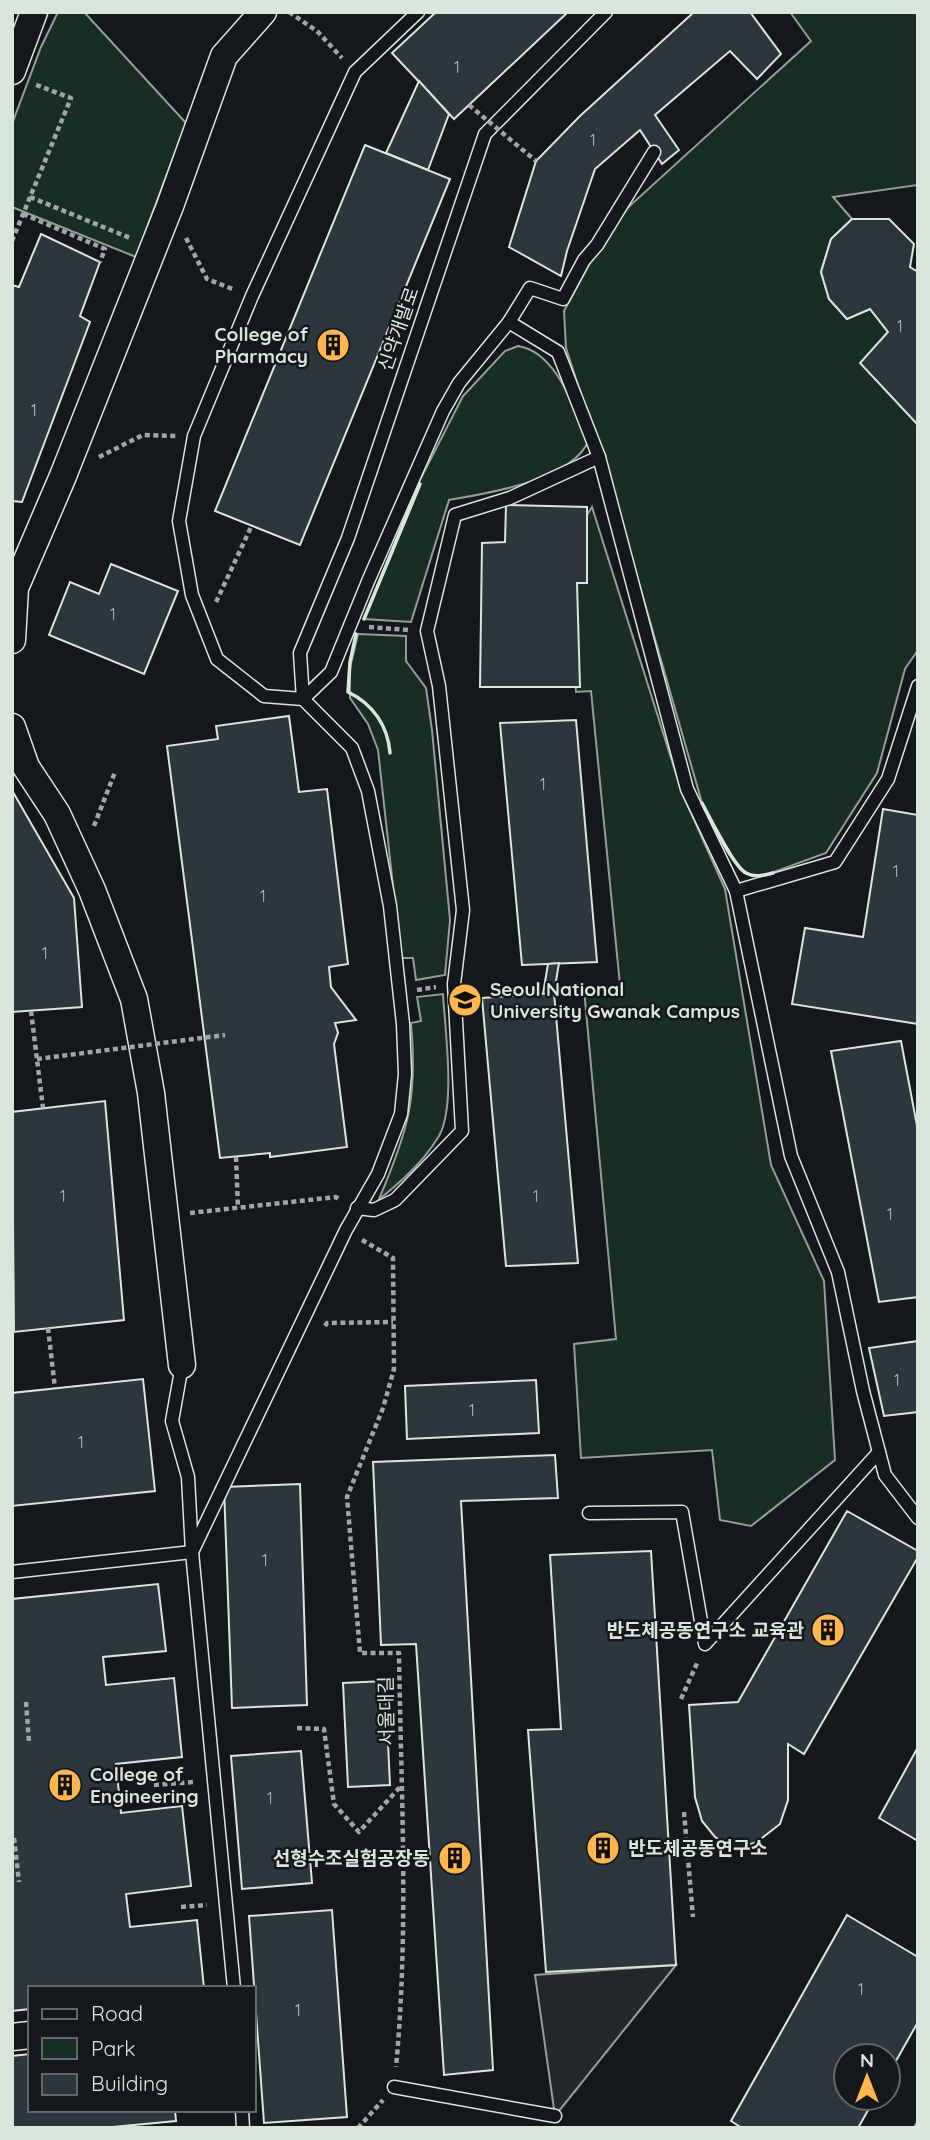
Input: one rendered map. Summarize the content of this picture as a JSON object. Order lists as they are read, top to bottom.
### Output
{
  "streets": {
    "lane": ["신약개발로"],
    "path": ["서울대길"]
  },
  "places": {
    "building": [
      "College of Pharmacy",
      "반도체공동연구소 교육관",
      "College of Engineering",
      "반도체공동연구소",
      "선형수조실험공장동"
    ],
    "school or university": ["Seoul National University Gwanak Campus"]
  },
  "house_numbers": [
    "1",
    "1",
    "1",
    "1",
    "1",
    "1",
    "1",
    "1",
    "1",
    "1",
    "1",
    "1",
    "1",
    "1",
    "1",
    "1",
    "1",
    "1",
    "1"
  ],
  "legend": ["Road", "Park", "Building"],
  "north": "top"
}
